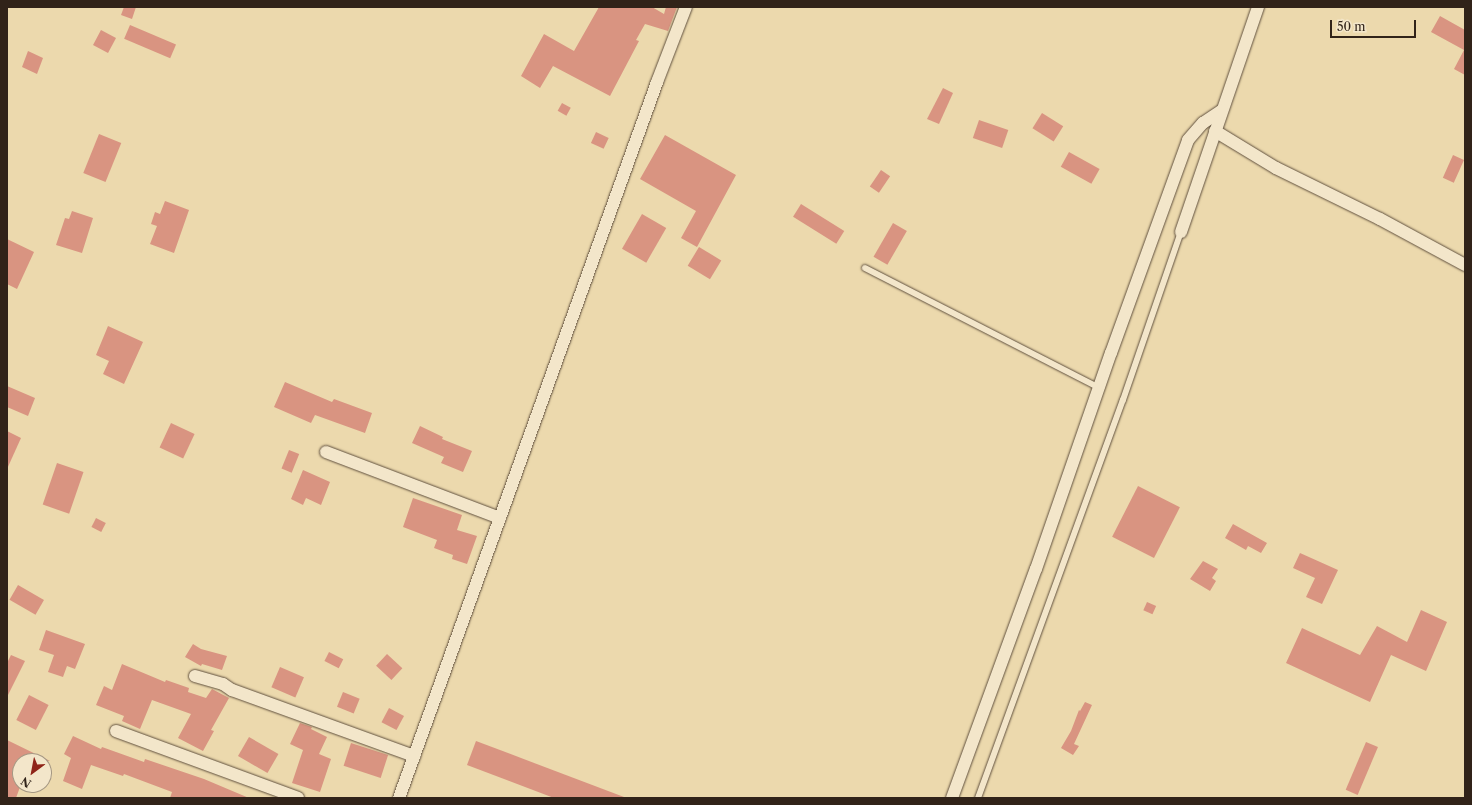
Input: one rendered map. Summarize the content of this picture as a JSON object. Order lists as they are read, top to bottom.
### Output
{
  "scale_bar": "50 m",
  "north": "bottom left"
}
